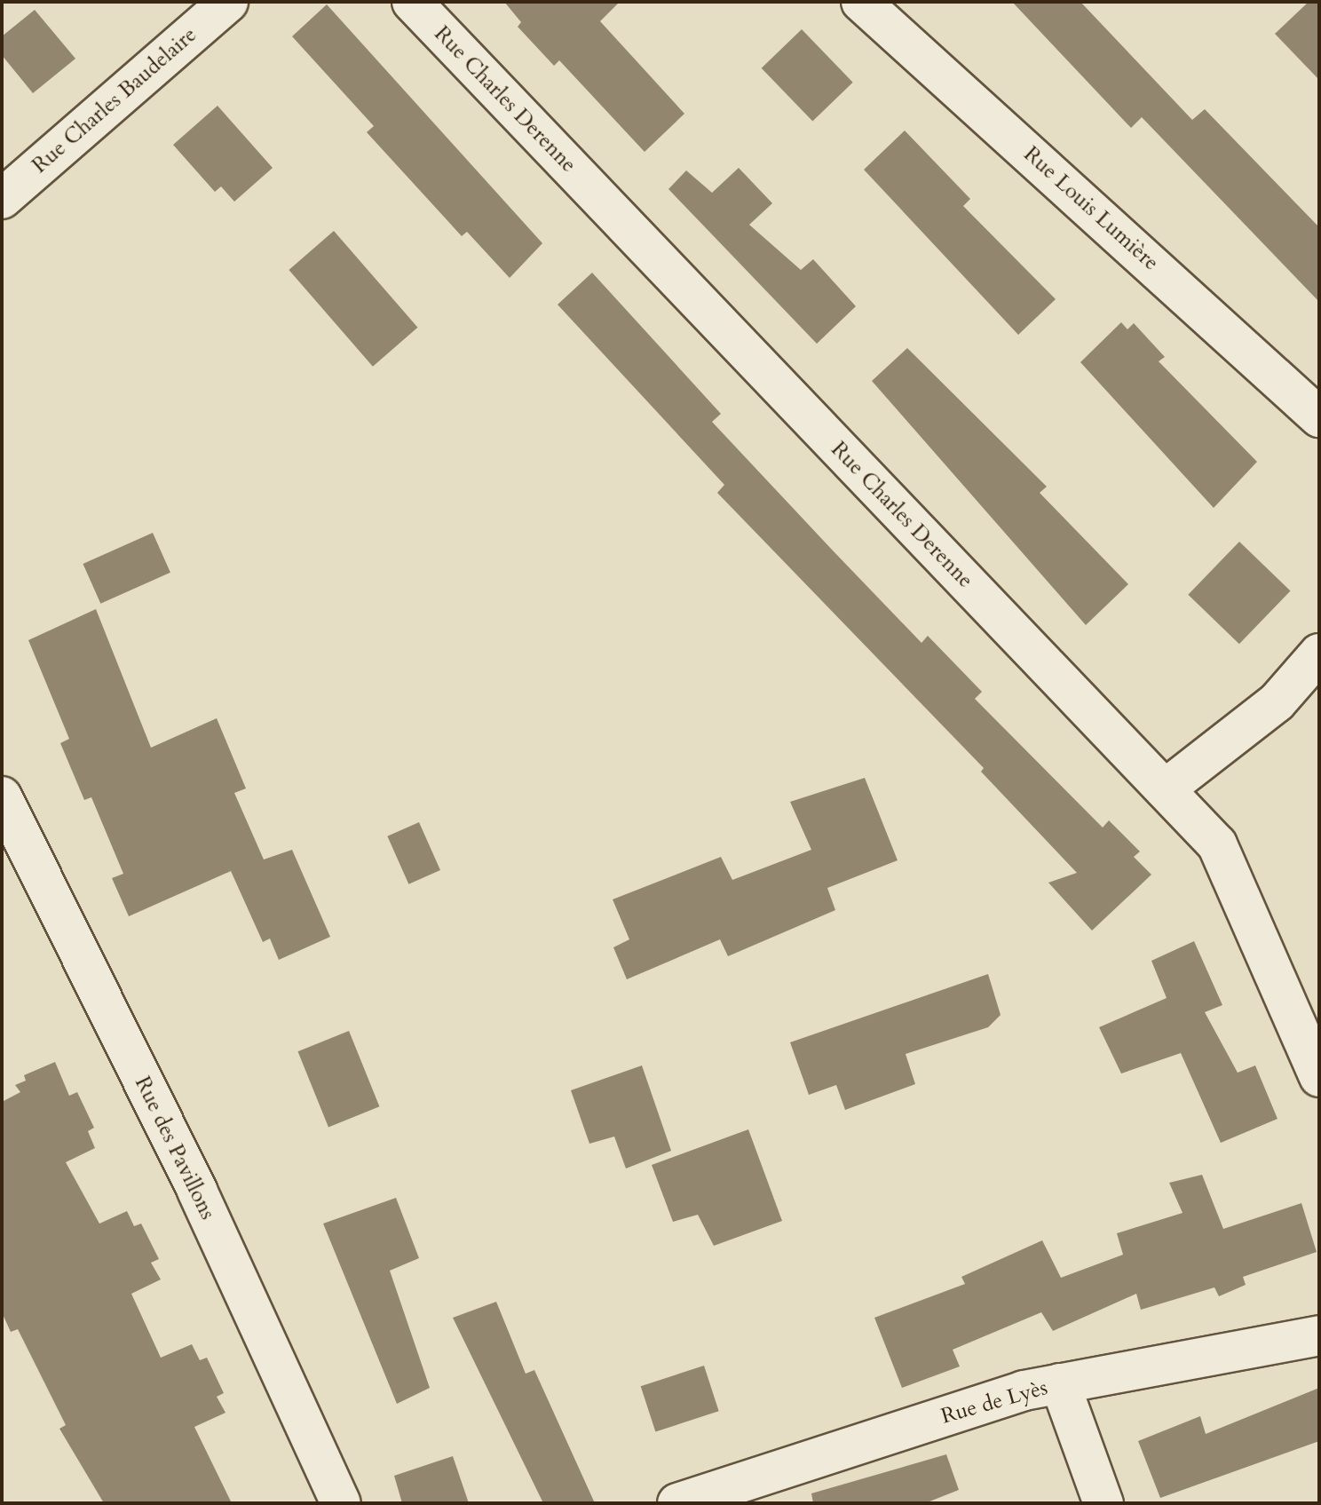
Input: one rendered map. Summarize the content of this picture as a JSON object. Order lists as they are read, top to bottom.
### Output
{
  "streets": {
    "street": [
      "Rue Charles Derenne",
      "Rue Charles Baudelaire",
      "Rue Louis Lumière",
      "Rue des Pavillons",
      "Rue de Lyès"
    ]
  }
}
